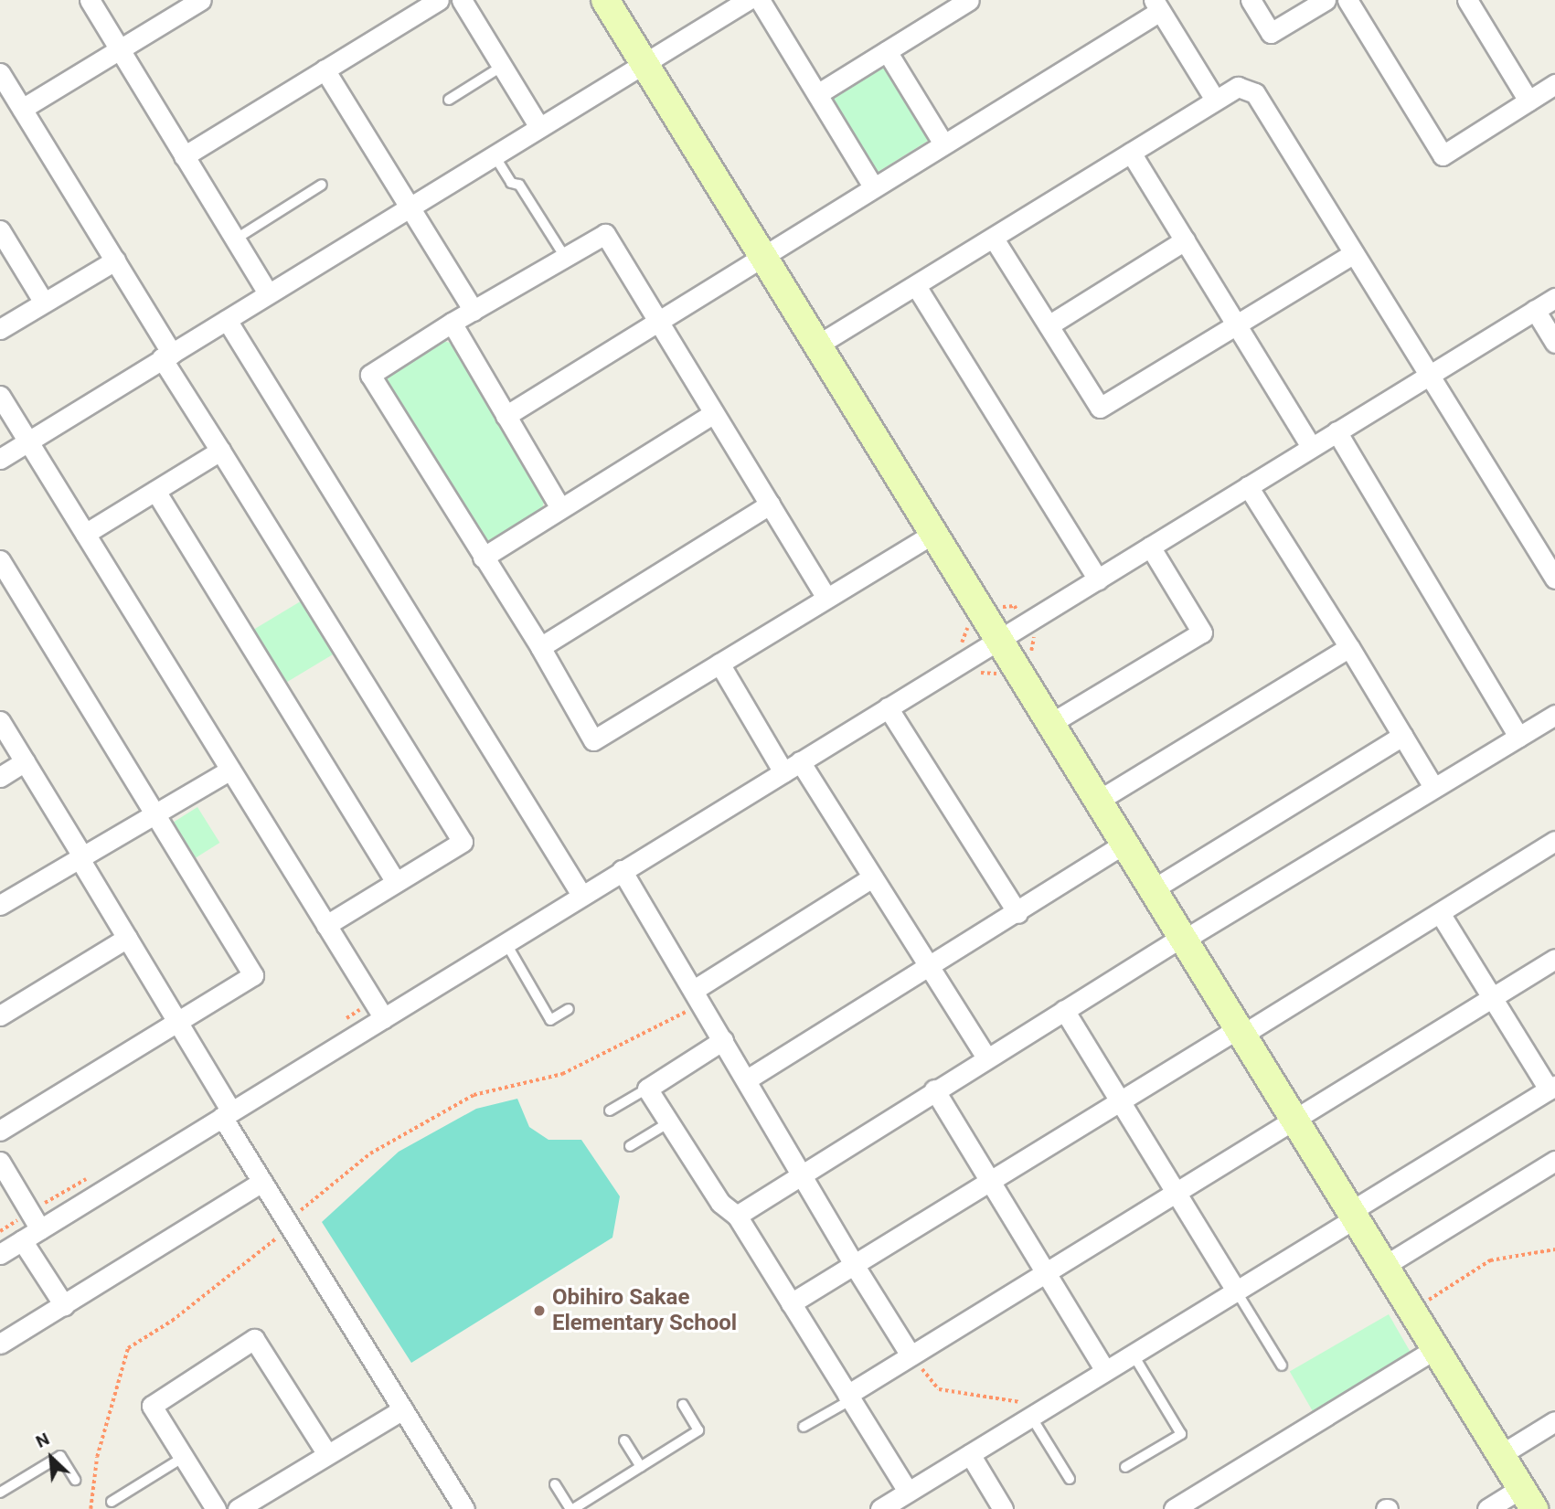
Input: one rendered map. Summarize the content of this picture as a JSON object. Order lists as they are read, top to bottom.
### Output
{
  "places": ["Obihiro Sakae Elementary School"],
  "north": "top left"
}
